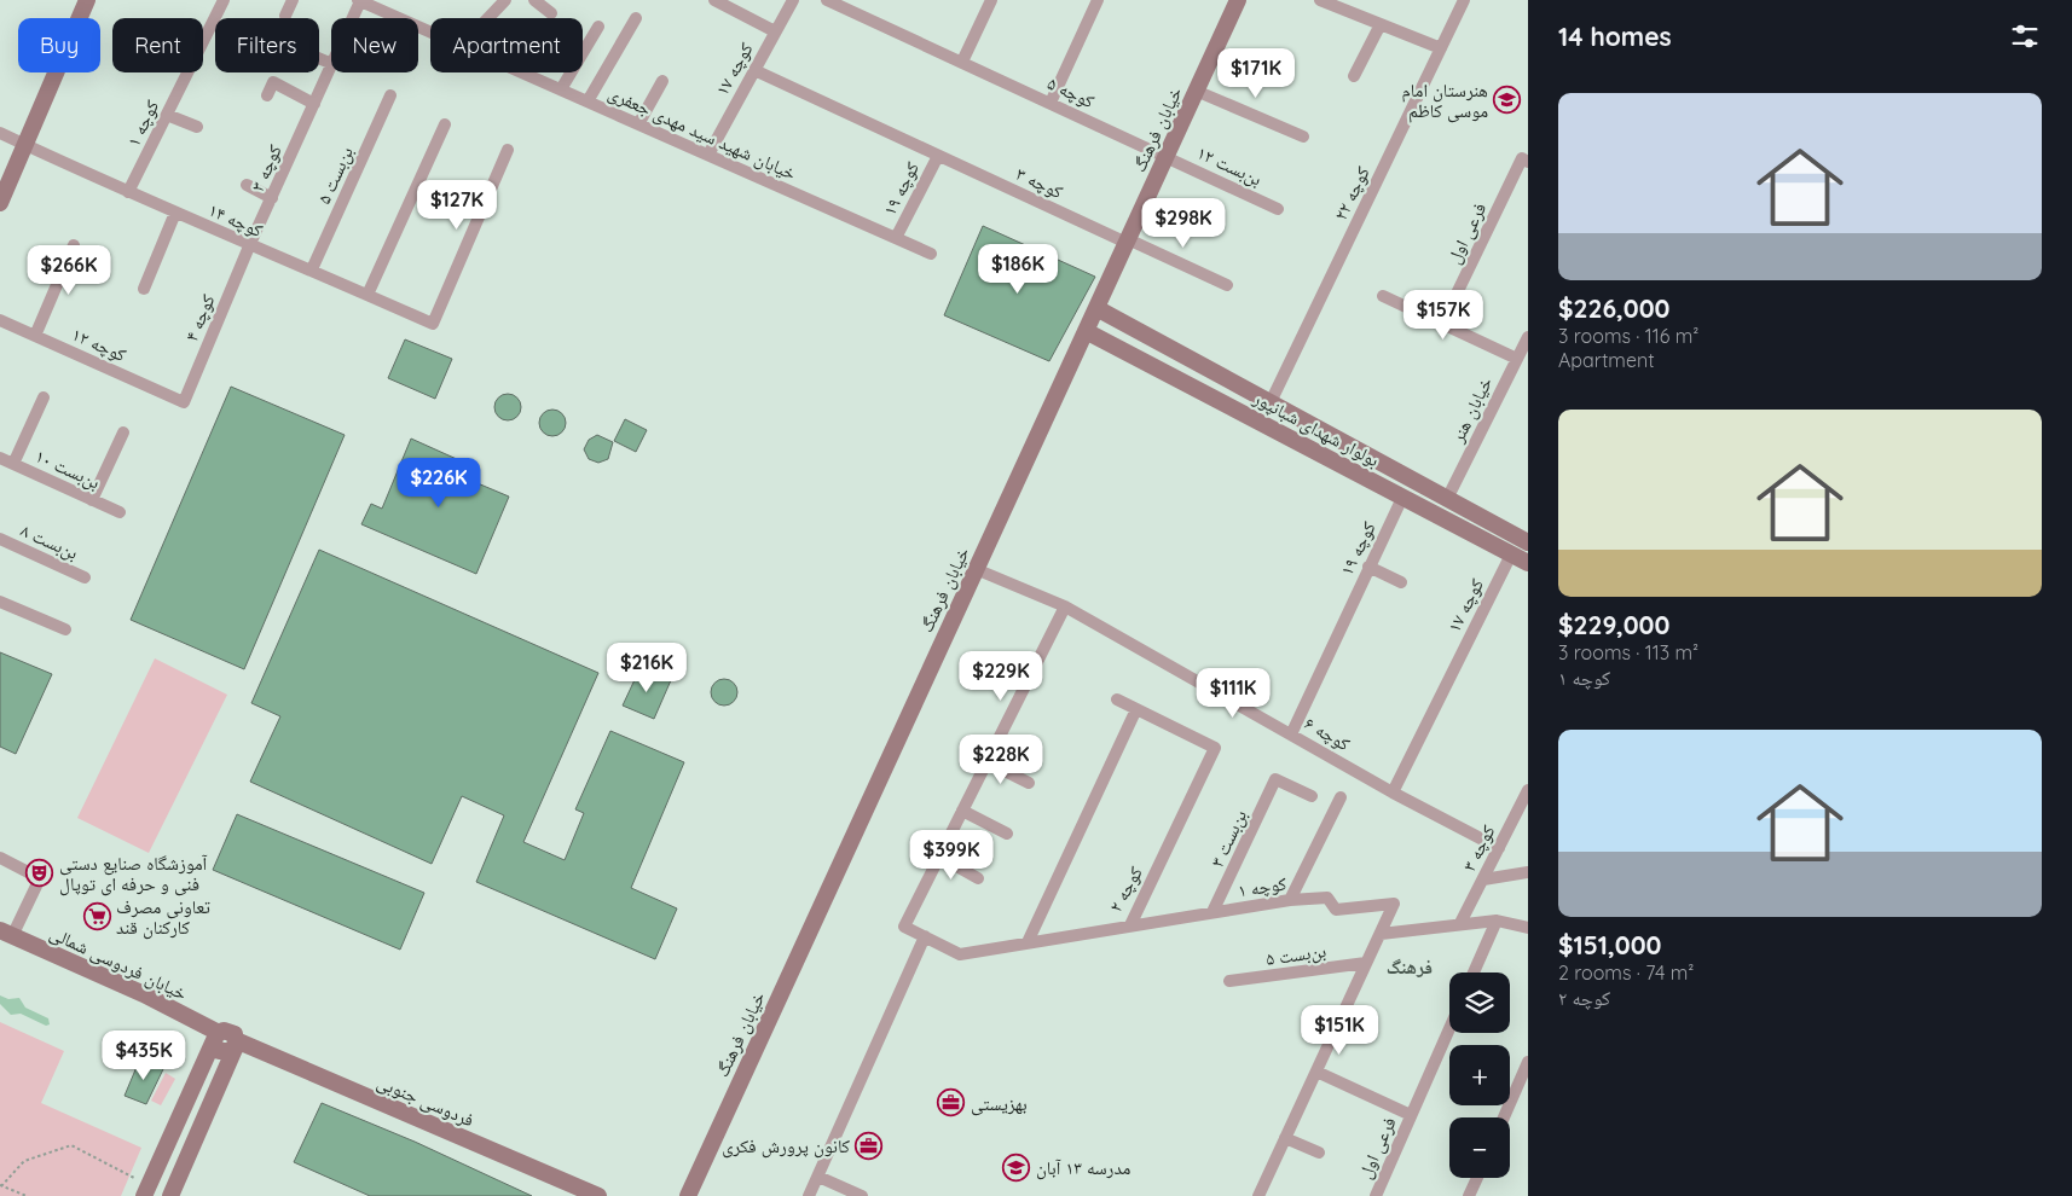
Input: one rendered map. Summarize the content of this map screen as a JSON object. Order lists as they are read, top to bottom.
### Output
{
  "streets": {
    "street": [
      "کوچه ۱۷",
      "کوچه ۵",
      "کوچه ۱",
      "خیابان فرهنگ",
      "خیابان شهید سید مهدی جعفری",
      "بن‌بست ۱۲",
      "کوچه ۳",
      "بن‌بست ۵",
      "کوچه ۱۹",
      "کوچه ۲۲",
      "کوچه ۱۴",
      "فرعی اول",
      "کوچه ۴",
      "کوچه ۱۲",
      "خیابان هنر",
      "بولوار شهدای شبانپور",
      "بن‌بست ۱۰",
      "بن‌بست ۸",
      "کوچه ۶",
      "بن‌بست ۳",
      "کوچه ۲",
      "خیابان فردوسی شمالی",
      "فردوسی جنوبی"
    ]
  },
  "crossings": [
    ["کوچه ۱۷", "خیابان شهید سید مهدی جعفری"],
    ["کوچه ۱۷", "بولوار شهدای شبانپور"],
    ["کوچه ۱۷", "کوچه ۶"],
    ["کوچه ۵", "خیابان فرهنگ"],
    ["کوچه ۵", "بن‌بست ۱۲"],
    ["کوچه ۱", "کوچه ۱۴"],
    ["کوچه ۱", "بن‌بست ۳"],
    ["کوچه ۱", "کوچه ۲"],
    ["خیابان فرهنگ", "بن‌بست ۱۲"],
    ["خیابان فرهنگ", "کوچه ۳"],
    ["خیابان فرهنگ", "بولوار شهدای شبانپور"],
    ["خیابان فرهنگ", "کوچه ۶"],
    ["خیابان شهید سید مهدی جعفری", "کوچه ۱۹"],
    ["کوچه ۳", "کوچه ۱۹"],
    ["کوچه ۳", "کوچه ۱۴"],
    ["کوچه ۳", "کوچه ۴"],
    ["کوچه ۳", "کوچه ۶"],
    ["بن‌بست ۵", "کوچه ۱۴"],
    ["کوچه ۱۹", "بولوار شهدای شبانپور"],
    ["کوچه ۱۹", "کوچه ۶"],
    ["کوچه ۲۲", "بولوار شهدای شبانپور"],
    ["کوچه ۱۴", "کوچه ۴"],
    ["کوچه ۴", "کوچه ۱۲"],
    ["خیابان هنر", "بولوار شهدای شبانپور"],
    ["خیابان فردوسی شمالی", "فردوسی جنوبی"]
  ],
  "districts": ["فرهنگ"],
  "places": {
    "school or university": ["هنرستان امام موسی کاظم", "مدرسه ۱۳ آبان"],
    "theatre": ["آموزشگاه صنایع دستی فنی و حرفه ای توپال"],
    "supermarket": ["تعاونی مصرف کارکنان قند"],
    "office": ["بهزیستی", "کانون پرورش فکری"]
  },
  "page": {
    "heading": "14 homes",
    "chip": [
      "Buy",
      "Rent",
      "Filters",
      "New",
      "Apartment"
    ],
    "price": [
      "$171K",
      "$127K",
      "$298K",
      "$186K",
      "$266K",
      "$157K",
      "$226K",
      "$216K",
      "$229K",
      "$111K",
      "$228K",
      "$399K",
      "$151K",
      "$435K"
    ],
    "list": [
      {
        "name": "$226,000",
        "note": "3 rooms · 116 m² · Apartment"
      },
      {
        "name": "$229,000",
        "note": "3 rooms · 113 m² · کوچه ۱"
      },
      {
        "name": "$151,000",
        "note": "2 rooms · 74 m² · کوچه ۲"
      }
    ],
    "map_buttons": ["+", "−"]
  }
}
